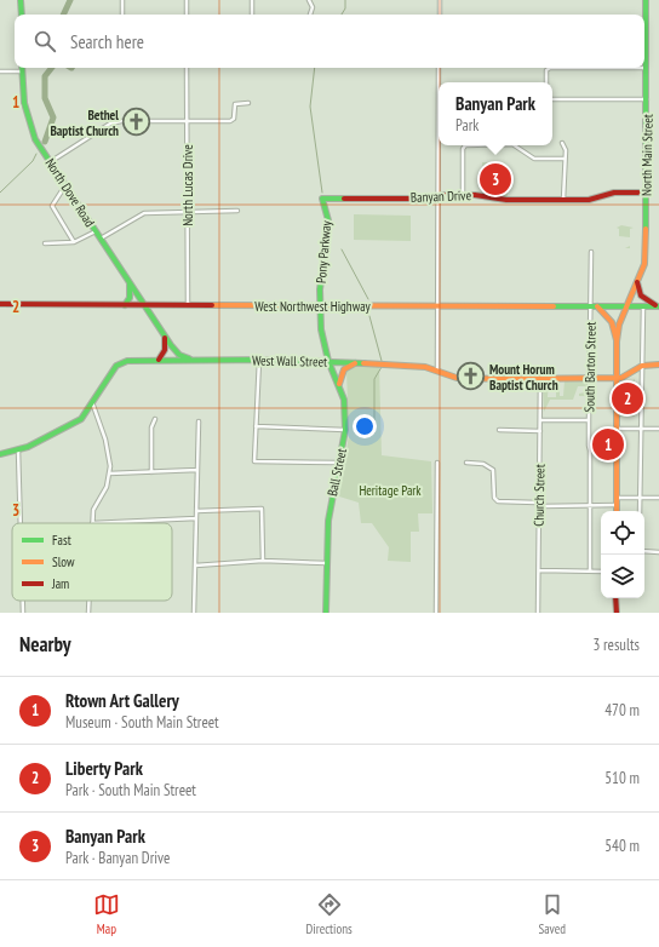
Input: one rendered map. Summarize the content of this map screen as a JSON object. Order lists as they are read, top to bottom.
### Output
{
  "streets": {
    "main road": [
      "North Main Street",
      "North Dove Road",
      "Banyan Drive",
      "Pony Parkway",
      "West Northwest Highway",
      "West Wall Street",
      "Ball Street"
    ],
    "street": ["North Lucas Drive", "South Barton Street", "Church Street"]
  },
  "crossings": [
    ["North Main Street", "Banyan Drive"],
    ["North Main Street", "West Northwest Highway"],
    ["North Lucas Drive", "West Northwest Highway"],
    ["North Dove Road", "West Northwest Highway"],
    ["North Dove Road", "West Wall Street"],
    ["Banyan Drive", "Pony Parkway"],
    ["Pony Parkway", "West Northwest Highway"],
    ["Pony Parkway", "Ball Street"],
    ["West Northwest Highway", "South Barton Street"],
    ["West Northwest Highway", "Ball Street"],
    ["West Wall Street", "South Barton Street"],
    ["West Wall Street", "Ball Street"],
    ["West Wall Street", "Church Street"]
  ],
  "parks": ["Heritage Park"],
  "places": {
    "church": ["Bethel Baptist Church", "Mount Horum Baptist Church"]
  },
  "legend": ["Fast", "Slow", "Jam"],
  "page": {
    "search": "Search here",
    "popup": ["Banyan Park", "Park"],
    "pins": ["3", "2", "1"],
    "heading": ["Nearby", "3 results"],
    "list": [
      {
        "mark": "1",
        "name": "Rtown Art Gallery",
        "note": "Museum · South Main Street",
        "value": "470 m"
      },
      {
        "mark": "2",
        "name": "Liberty Park",
        "note": "Park · South Main Street",
        "value": "510 m"
      },
      {
        "mark": "3",
        "name": "Banyan Park",
        "note": "Park · Banyan Drive",
        "value": "540 m"
      }
    ],
    "nav": ["Map", "Directions", "Saved"]
  },
  "grid": {
    "rows": ["1", "2", "3"]
  }
}
